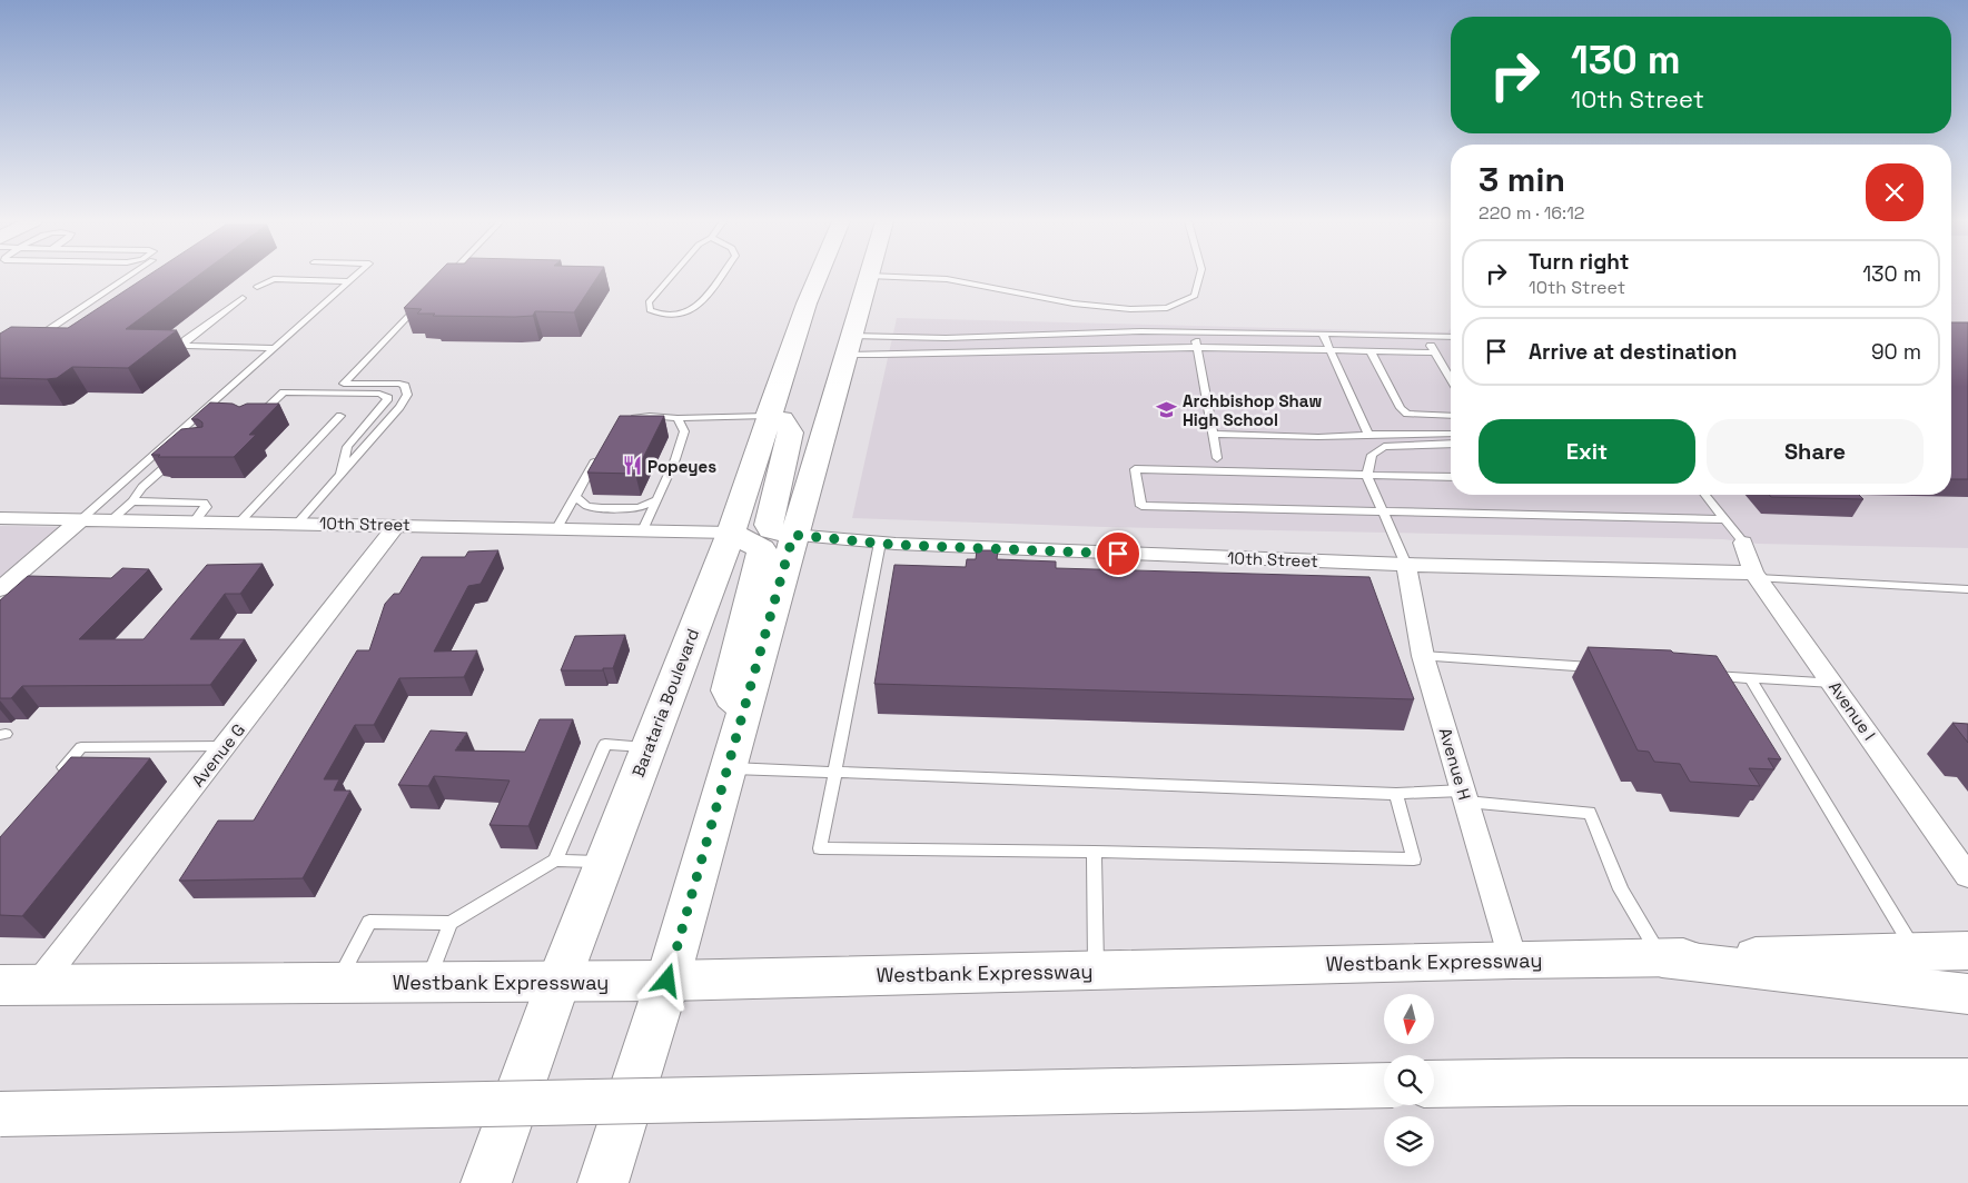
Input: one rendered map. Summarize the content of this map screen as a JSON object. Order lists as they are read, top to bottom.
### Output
{
  "streets": {
    "main road": ["Barataria Boulevard", "Westbank Expressway"],
    "street": [
      "10th Street",
      "Avenue I",
      "Avenue G",
      "Avenue H"
    ]
  },
  "crossings": [
    ["10th Street", "Barataria Boulevard"],
    ["10th Street", "Avenue I"],
    ["10th Street", "Avenue G"],
    ["10th Street", "Avenue H"],
    ["Barataria Boulevard", "Westbank Expressway"],
    ["Avenue G", "Westbank Expressway"],
    ["Avenue H", "Westbank Expressway"]
  ],
  "places": {
    "school or university": ["Archbishop Shaw High School"],
    "restaurant": ["Popeyes"]
  },
  "north": "bottom",
  "page": {
    "turn": ["130 m", "10th Street"],
    "heading": ["3 min", "220 m · 16:12"],
    "list": [
      {
        "name": "Turn right",
        "note": "10th Street",
        "value": "130 m"
      },
      {
        "name": "Arrive at destination",
        "value": "90 m"
      }
    ],
    "buttons": ["Exit", "Share"]
  }
}
